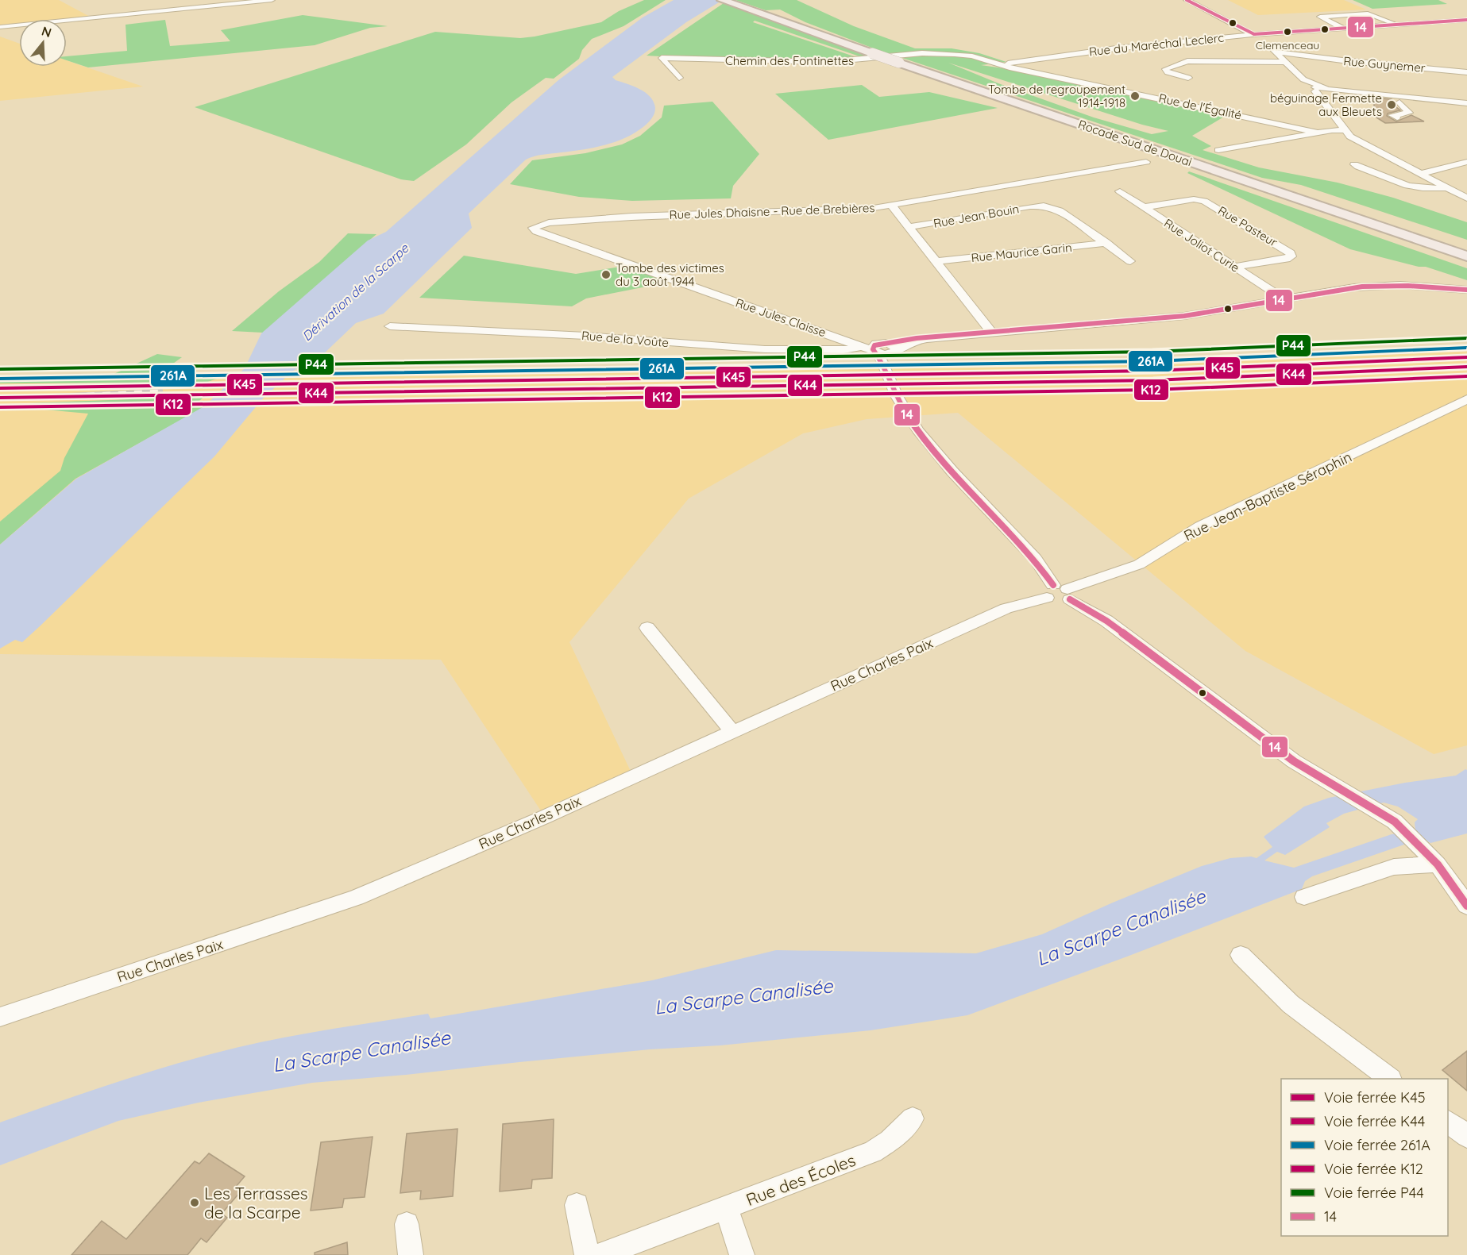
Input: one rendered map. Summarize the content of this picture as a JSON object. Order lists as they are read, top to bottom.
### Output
{
  "streets": {
    "highway": ["Rocade Sud de Douai"],
    "street": [
      "Rue du Maréchal Leclerc",
      "Chemin des Fontinettes",
      "Rue Guynemer",
      "Rue de l'Égalité",
      "Rue Jules Dhaisne - Rue de Brebières",
      "Rue Jean Bouin",
      "Rue Pasteur",
      "Rue Joliot Curie",
      "Rue Maurice Garin",
      "Rue Jules Claisse",
      "Rue de la Voûte",
      "Rue Jean-Baptiste Séraphin",
      "Rue Charles Paix",
      "Rue des Écoles"
    ]
  },
  "crossings": [
    ["Rue du Maréchal Leclerc", "Chemin des Fontinettes"],
    ["Rue du Maréchal Leclerc", "Rue de l'Égalité"],
    ["Chemin des Fontinettes", "Rue de l'Égalité"],
    ["Rue Jules Dhaisne - Rue de Brebières", "Rue Jules Claisse"],
    ["Rue Jean Bouin", "Rue Maurice Garin"],
    ["Rue Pasteur", "Rue Joliot Curie"],
    ["Rue Jules Claisse", "Rue de la Voûte"],
    ["Rue Jean-Baptiste Séraphin", "Rue Charles Paix"]
  ],
  "water": ["Dérivation de la Scarpe", "La Scarpe Canalisée"],
  "places": [
    "Clemenceau",
    "Tombe de regroupement 1914-1918",
    "béguinage Fermette aux Bleuets",
    "Tombe des victimes du 3 août 1944",
    "Les Terrasses de la Scarpe"
  ],
  "lines": [
    "transit line 14",
    "rail line P44",
    "rail line 261A",
    "rail line K45",
    "rail line K44",
    "rail line K12"
  ],
  "legend": [
    "Voie ferrée K45",
    "Voie ferrée K44",
    "Voie ferrée 261A",
    "Voie ferrée K12",
    "Voie ferrée P44",
    "14"
  ],
  "north": "top"
}
